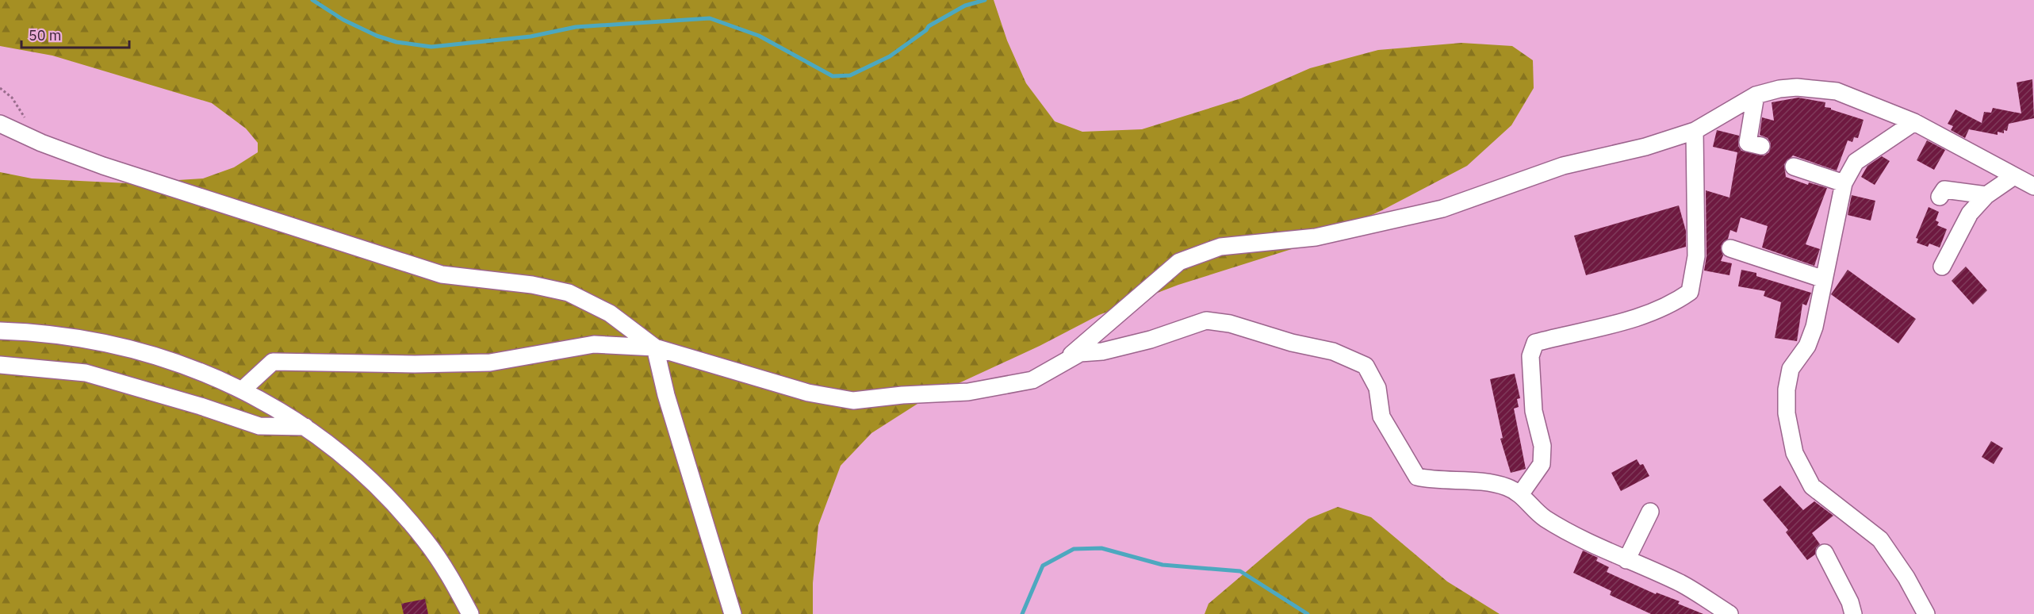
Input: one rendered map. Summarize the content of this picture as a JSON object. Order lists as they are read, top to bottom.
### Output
{
  "scale_bar": "50 m"
}
